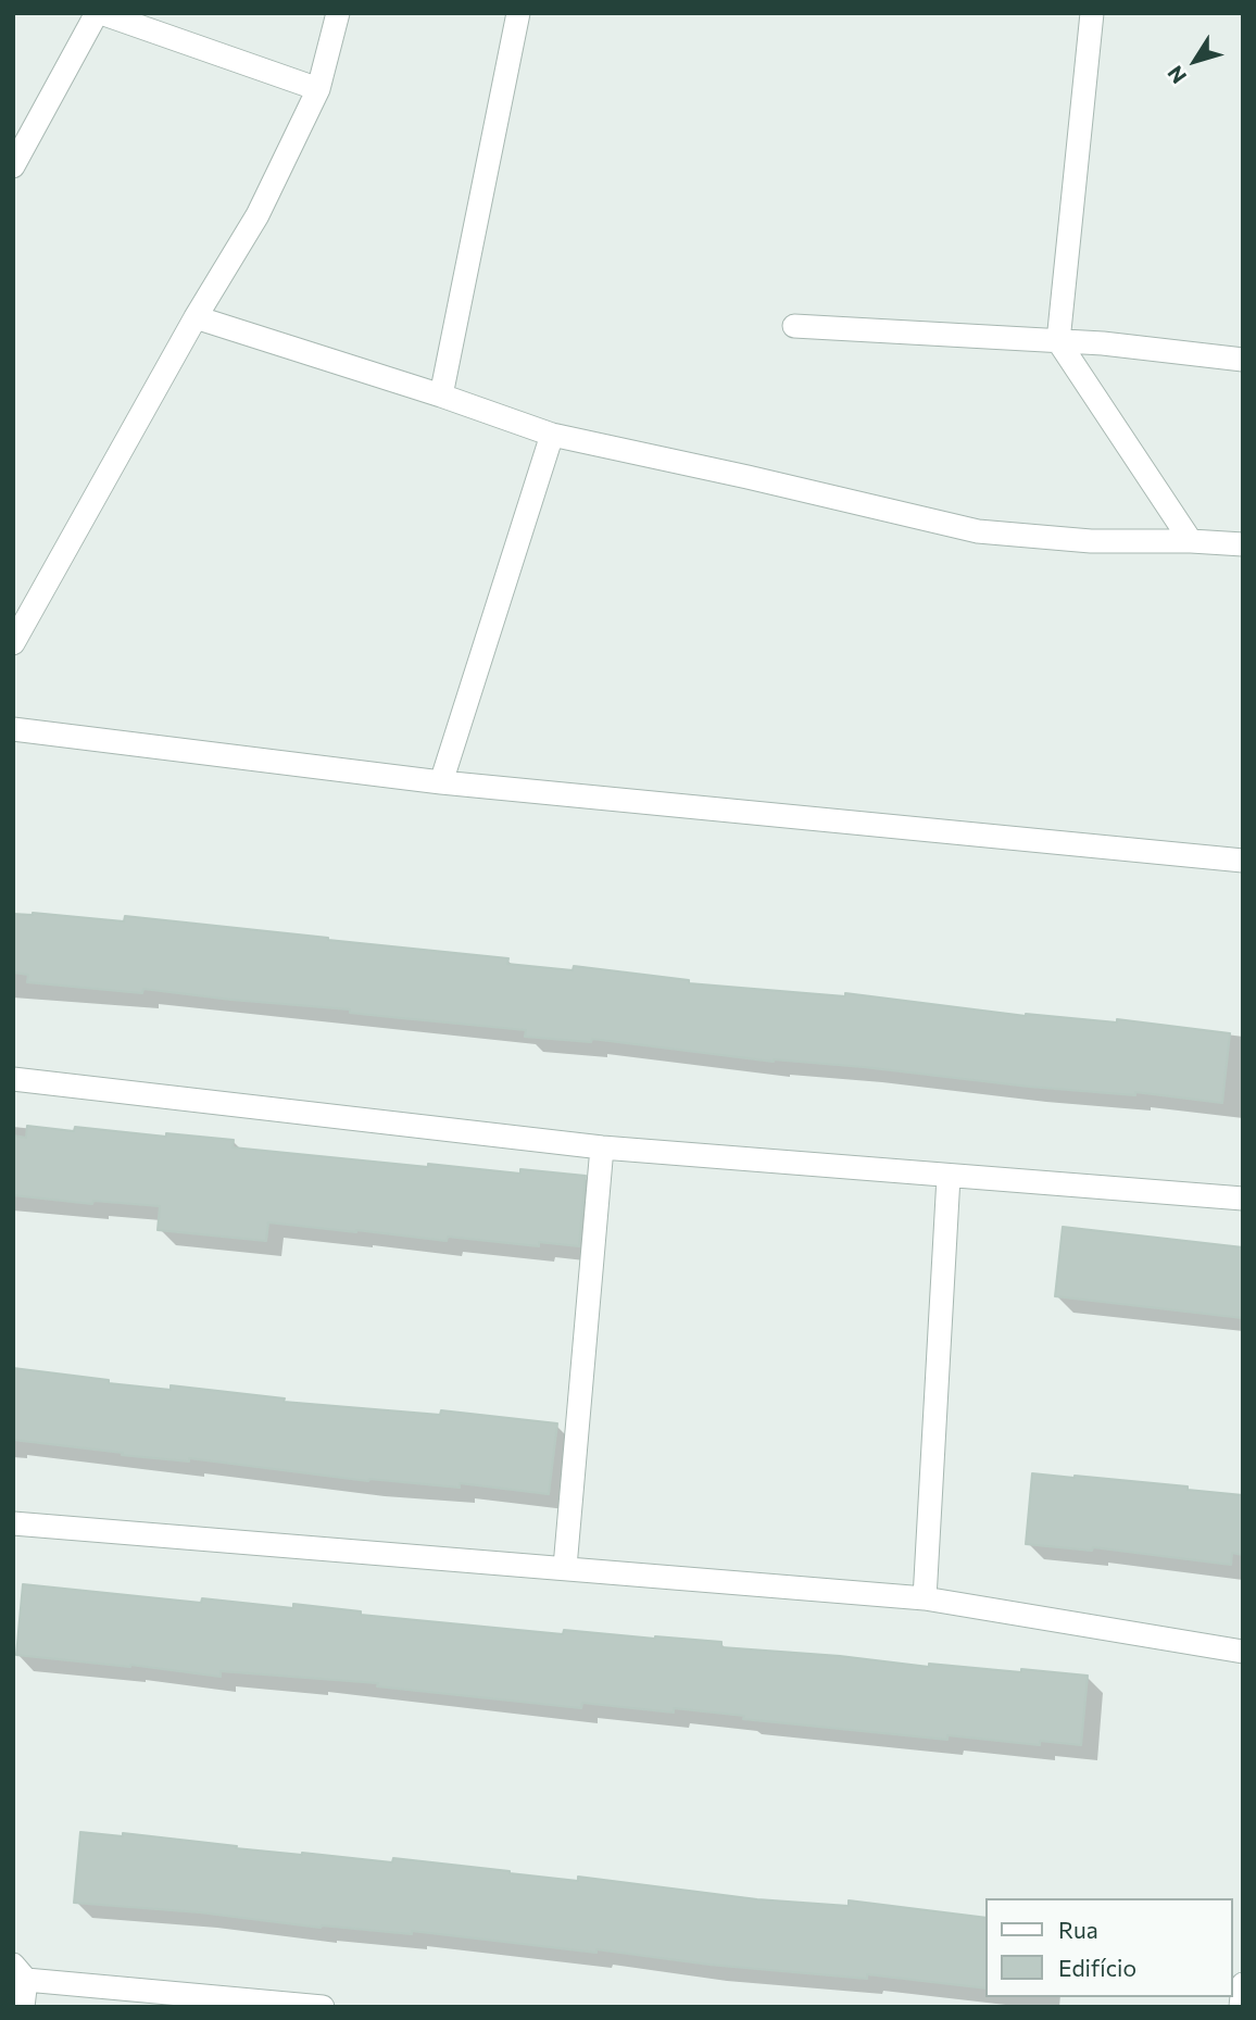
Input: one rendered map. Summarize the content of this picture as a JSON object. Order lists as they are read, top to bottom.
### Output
{
  "legend": ["Rua", "Edifício"],
  "north": "bottom left"
}
